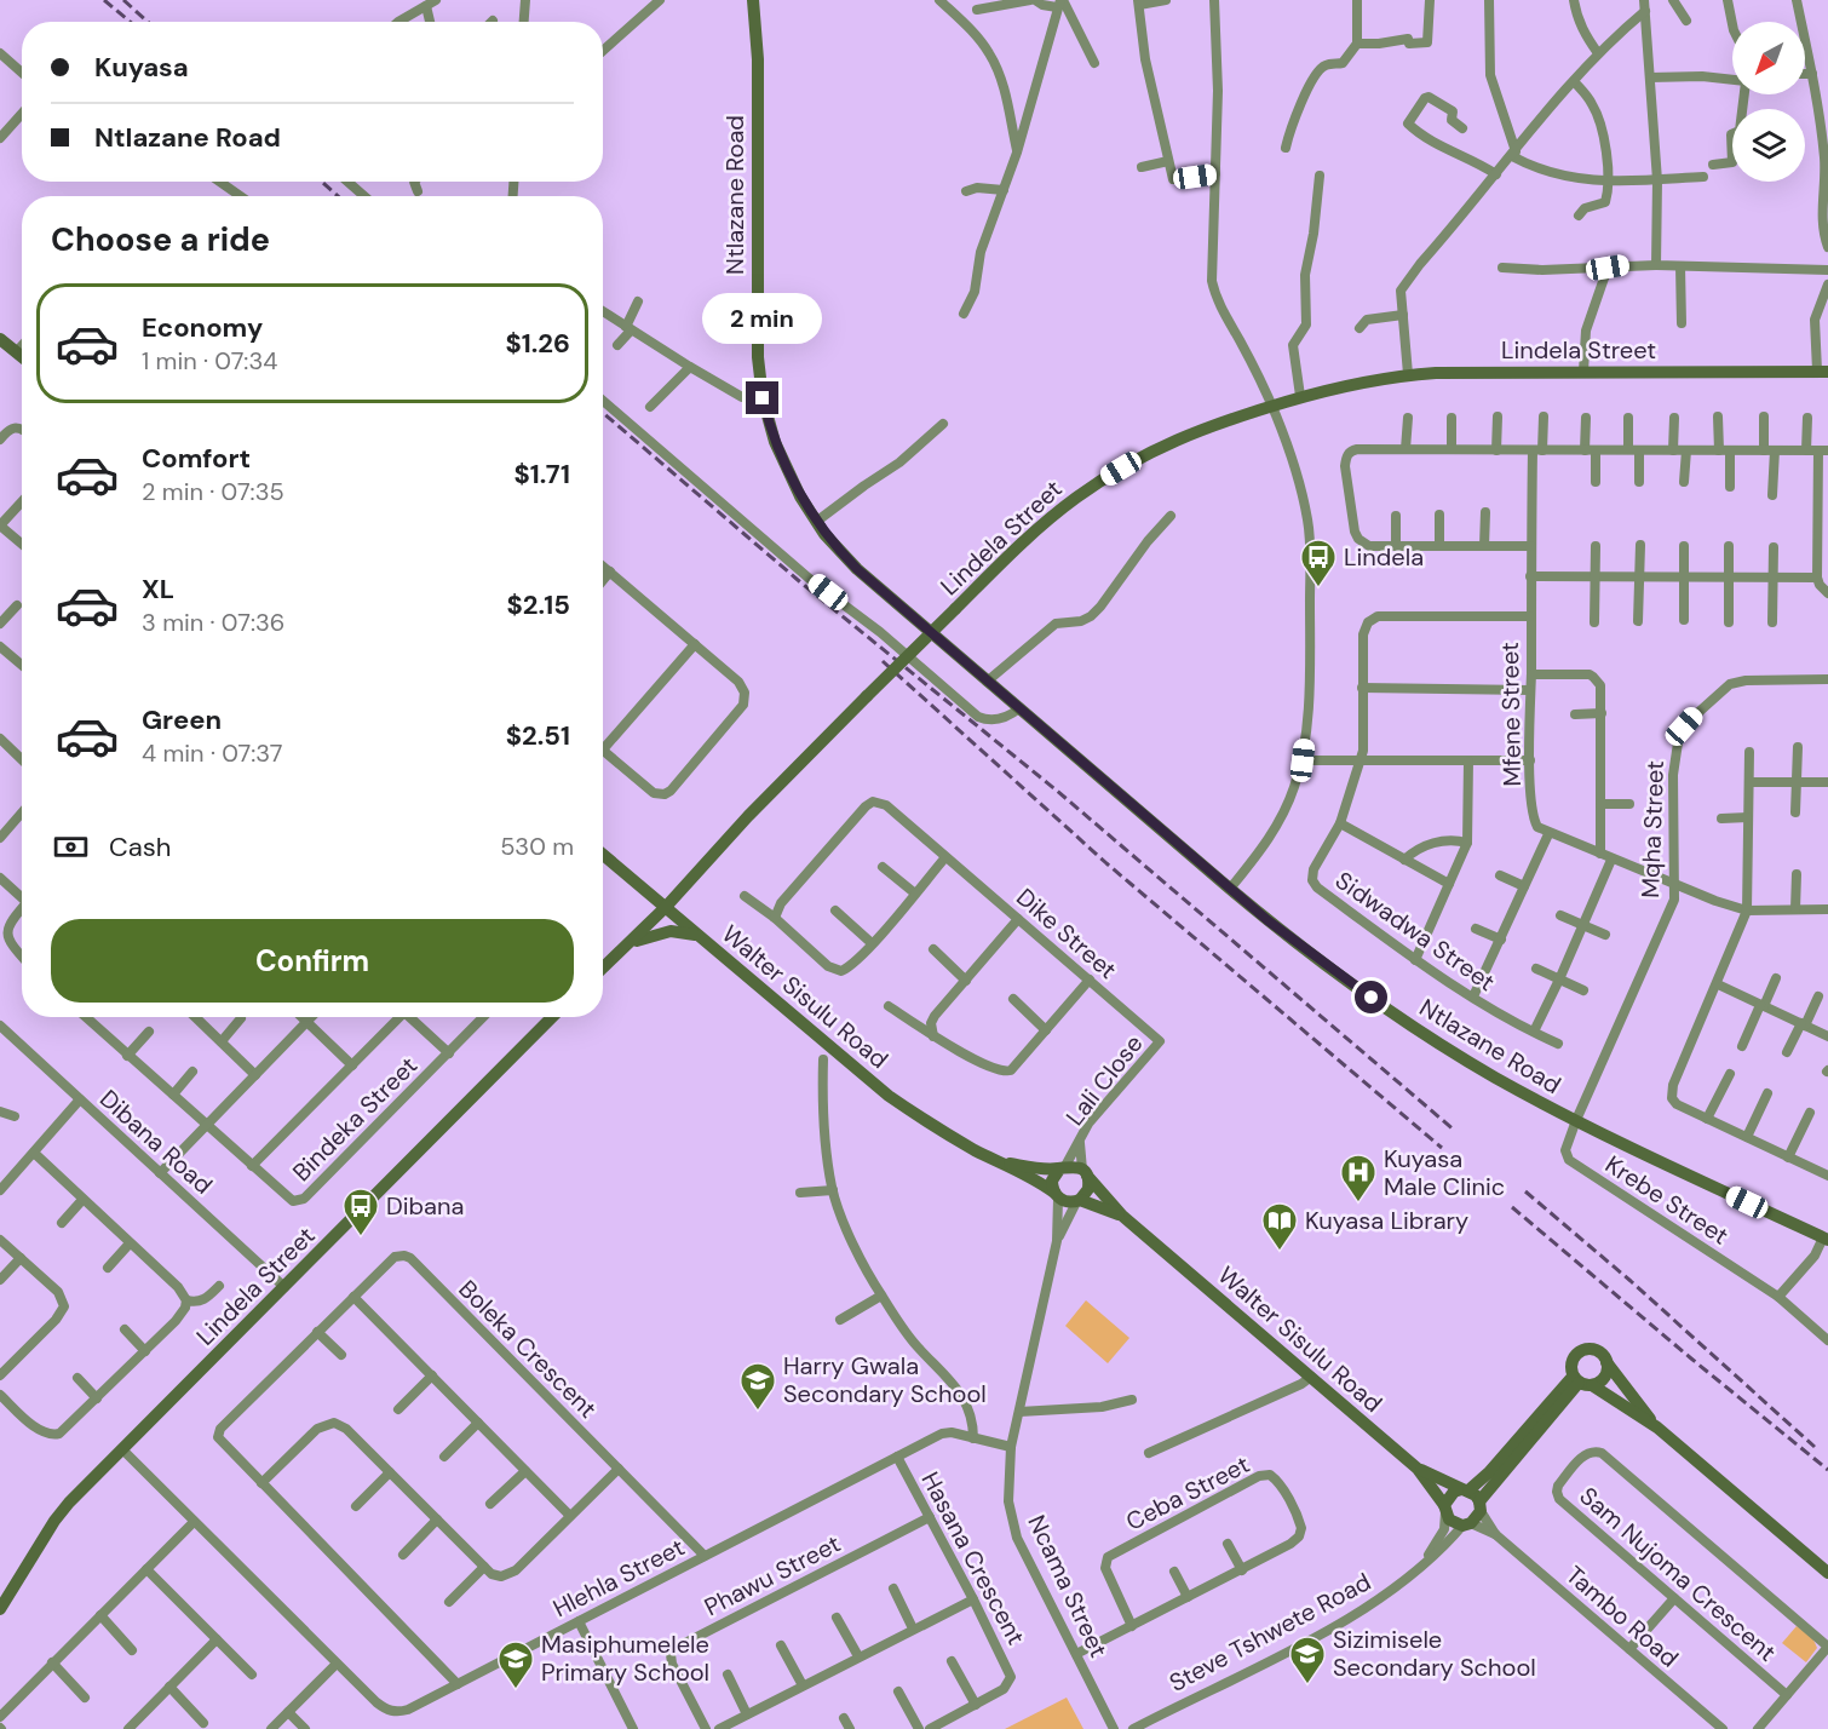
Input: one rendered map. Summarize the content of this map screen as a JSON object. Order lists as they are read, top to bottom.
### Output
{
  "streets": {
    "street": [
      "Ntlazane Road",
      "Lindela Street",
      "Mfene Street",
      "Mqha Street",
      "Sidwadwa Street",
      "Dike Street",
      "Walter Sisulu Road",
      "Lali Close",
      "Bindeka Street",
      "Dibana Road",
      "Krebe Street",
      "Boleka Crescent",
      "Ceba Street",
      "Hasana Crescent",
      "Sam Nujoma Crescent",
      "Phawu Street",
      "Hlehla Street",
      "Ncama Street",
      "Tambo Road",
      "Steve Tshwete Road"
    ]
  },
  "crossings": [
    ["Ntlazane Road", "Mqha Street"],
    ["Ntlazane Road", "Krebe Street"],
    ["Lindela Street", "Walter Sisulu Road"],
    ["Lindela Street", "Dibana Road"],
    ["Lindela Street", "Hlehla Street"],
    ["Mfene Street", "Sidwadwa Street"],
    ["Mqha Street", "Krebe Street"],
    ["Dike Street", "Lali Close"],
    ["Walter Sisulu Road", "Lali Close"],
    ["Walter Sisulu Road", "Ncama Street"],
    ["Walter Sisulu Road", "Tambo Road"],
    ["Walter Sisulu Road", "Steve Tshwete Road"],
    ["Lali Close", "Ncama Street"],
    ["Boleka Crescent", "Hlehla Street"],
    ["Ceba Street", "Ncama Street"],
    ["Hasana Crescent", "Phawu Street"],
    ["Hasana Crescent", "Hlehla Street"],
    ["Hlehla Street", "Ncama Street"],
    ["Tambo Road", "Steve Tshwete Road"]
  ],
  "places": {
    "bus stop": ["Lindela", "Dibana"],
    "hospital": ["Kuyasa Male Clinic"],
    "library": ["Kuyasa Library"],
    "school or university": ["Harry Gwala Secondary School", "Sizimisele Secondary School", "Masiphumelele Primary School"]
  },
  "north": "bottom left",
  "page": {
    "banner": ["Kuyasa", "Ntlazane Road"],
    "heading": "Choose a ride",
    "list": [
      {
        "name": "Economy",
        "note": "1 min · 07:34",
        "value": "$1.26"
      },
      {
        "name": "Comfort",
        "note": "2 min · 07:35",
        "value": "$1.71"
      },
      {
        "name": "XL",
        "note": "3 min · 07:36",
        "value": "$2.15"
      },
      {
        "name": "Green",
        "note": "4 min · 07:37",
        "value": "$2.51"
      }
    ],
    "bubble": "2 min",
    "pay": ["Cash", "530 m"],
    "buttons": "Confirm"
  }
}
